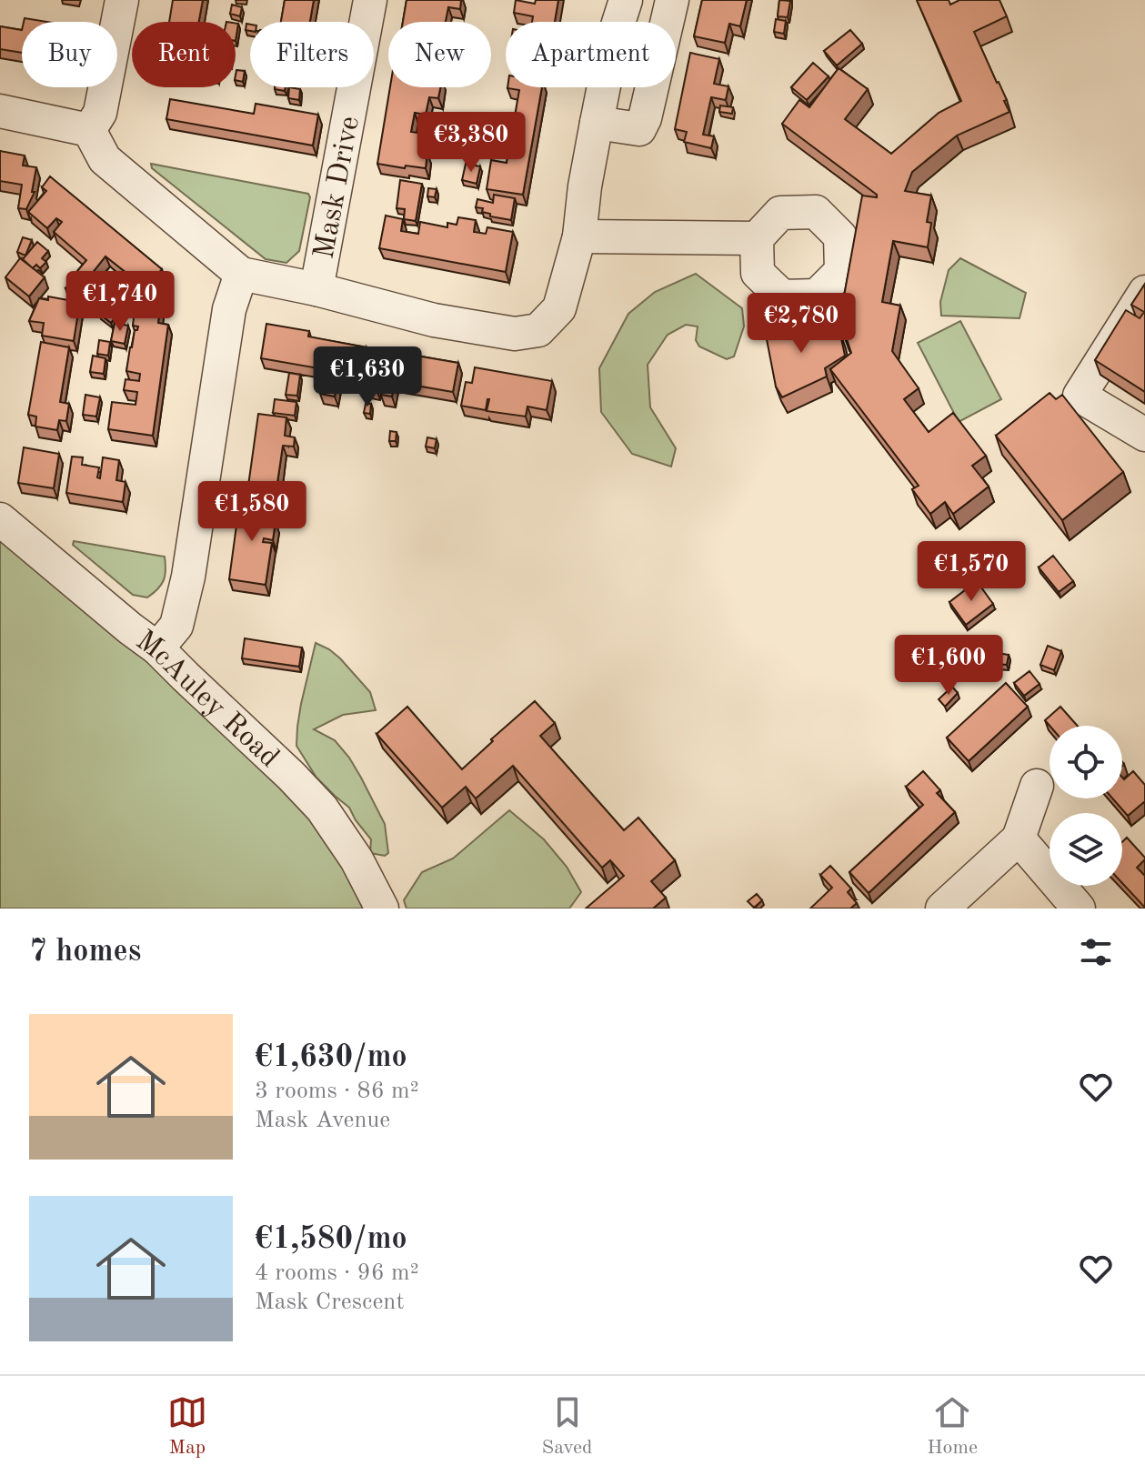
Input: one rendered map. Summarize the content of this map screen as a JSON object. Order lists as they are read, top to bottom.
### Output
{
  "streets": {
    "street": ["Mask Drive", "McAuley Road"]
  },
  "page": {
    "chip": [
      "Buy",
      "Rent",
      "Filters",
      "New",
      "Apartment"
    ],
    "price": [
      "€3,380",
      "€1,740",
      "€2,780",
      "€1,630",
      "€1,580",
      "€1,570",
      "€1,600"
    ],
    "heading": "7 homes",
    "list": [
      {
        "name": "€1,630/mo",
        "note": "3 rooms · 86 m² · Mask Avenue"
      },
      {
        "name": "€1,580/mo",
        "note": "4 rooms · 96 m² · Mask Crescent"
      }
    ],
    "tabs": ["Map", "Saved", "Home"]
  }
}
